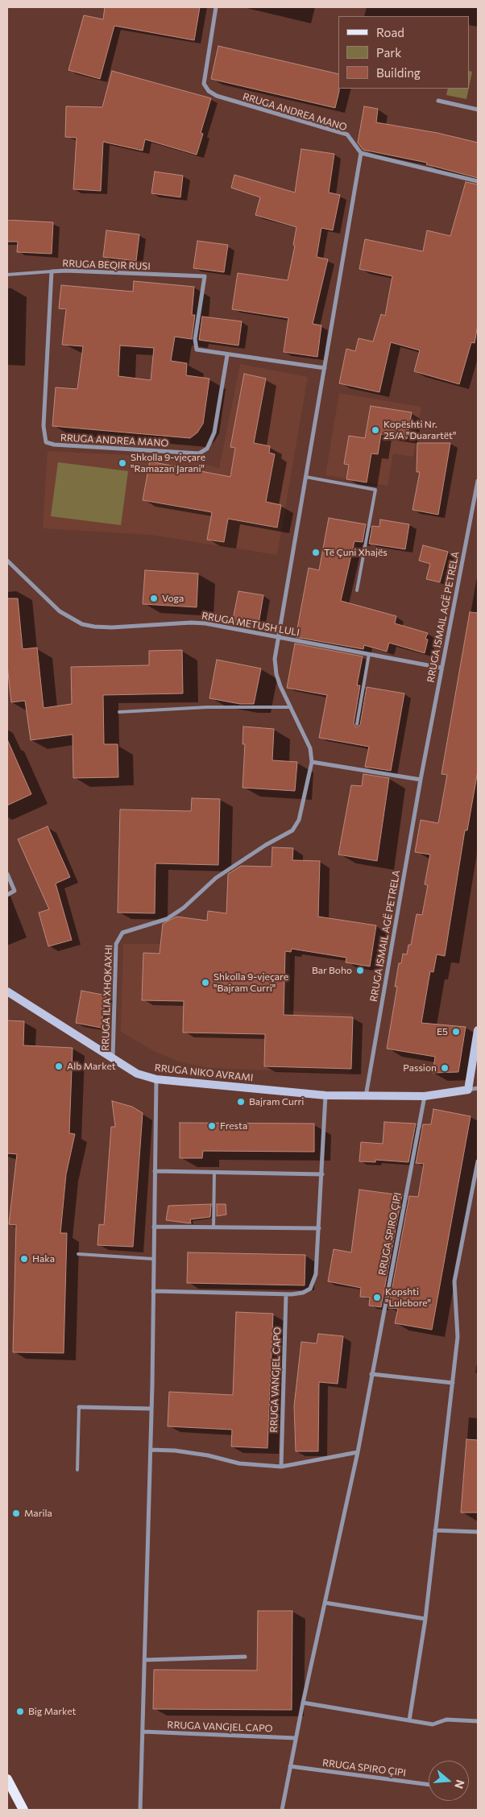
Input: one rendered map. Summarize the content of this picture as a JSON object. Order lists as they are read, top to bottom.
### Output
{
  "streets": {
    "street": [
      "RRUGA ANDREA MANO",
      "RRUGA BEQIR RUSI",
      "RRUGA ISMAIL AGË PETRELA",
      "RRUGA METUSH LULI",
      "RRUGA ILIA XHOKAXHI",
      "RRUGA NIKO AVRAMI",
      "RRUGA SPIRO ÇIPI",
      "RRUGA VANGJEL CAPO"
    ]
  },
  "crossings": [
    ["RRUGA ANDREA MANO", "RRUGA BEQIR RUSI"],
    ["RRUGA ISMAIL AGË PETRELA", "RRUGA METUSH LULI"],
    ["RRUGA ISMAIL AGË PETRELA", "RRUGA NIKO AVRAMI"],
    ["RRUGA METUSH LULI", "RRUGA ILIA XHOKAXHI"],
    ["RRUGA ILIA XHOKAXHI", "RRUGA NIKO AVRAMI"],
    ["RRUGA NIKO AVRAMI", "RRUGA SPIRO ÇIPI"],
    ["RRUGA SPIRO ÇIPI", "RRUGA VANGJEL CAPO"]
  ],
  "places": [
    "Kopështi Nr. 25/A \"Duarartët\"",
    "Shkolla 9-vjeçare \"Ramazan Jarani\"",
    "Të Çuni Xhajës",
    "Voga",
    "Bar Boho",
    "Shkolla 9-vjeçare \"Bajram Curri\"",
    "E5",
    "Alb Market",
    "Passion",
    "Bajram Curri",
    "Fresta",
    "Haka",
    "Kopshti \"Lulebore\"",
    "Marila",
    "Big Market"
  ],
  "legend": ["Road", "Park", "Building"],
  "north": "right"
}
